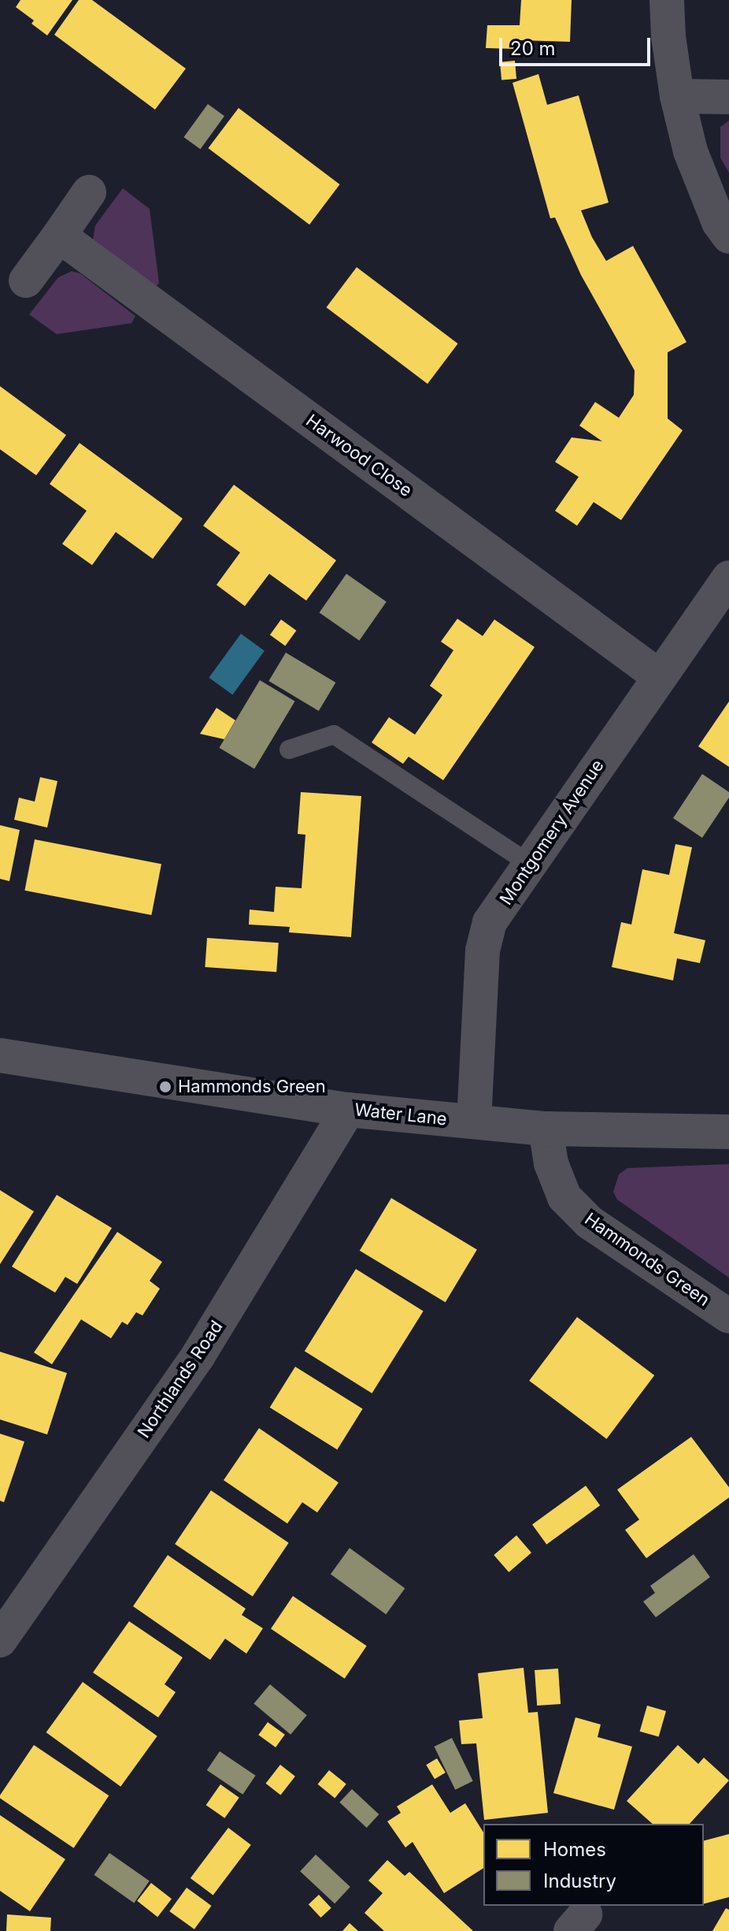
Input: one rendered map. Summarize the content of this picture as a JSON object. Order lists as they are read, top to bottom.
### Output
{
  "streets": {
    "street": [
      "Harwood Close",
      "Montgomery Avenue",
      "Water Lane",
      "Hammonds Green",
      "Northlands Road"
    ]
  },
  "crossings": [
    ["Harwood Close", "Montgomery Avenue"],
    ["Montgomery Avenue", "Water Lane"],
    ["Water Lane", "Hammonds Green"],
    ["Water Lane", "Northlands Road"]
  ],
  "places": ["Hammonds Green"],
  "legend": ["Homes", "Industry"],
  "scale_bar": "20 m"
}
